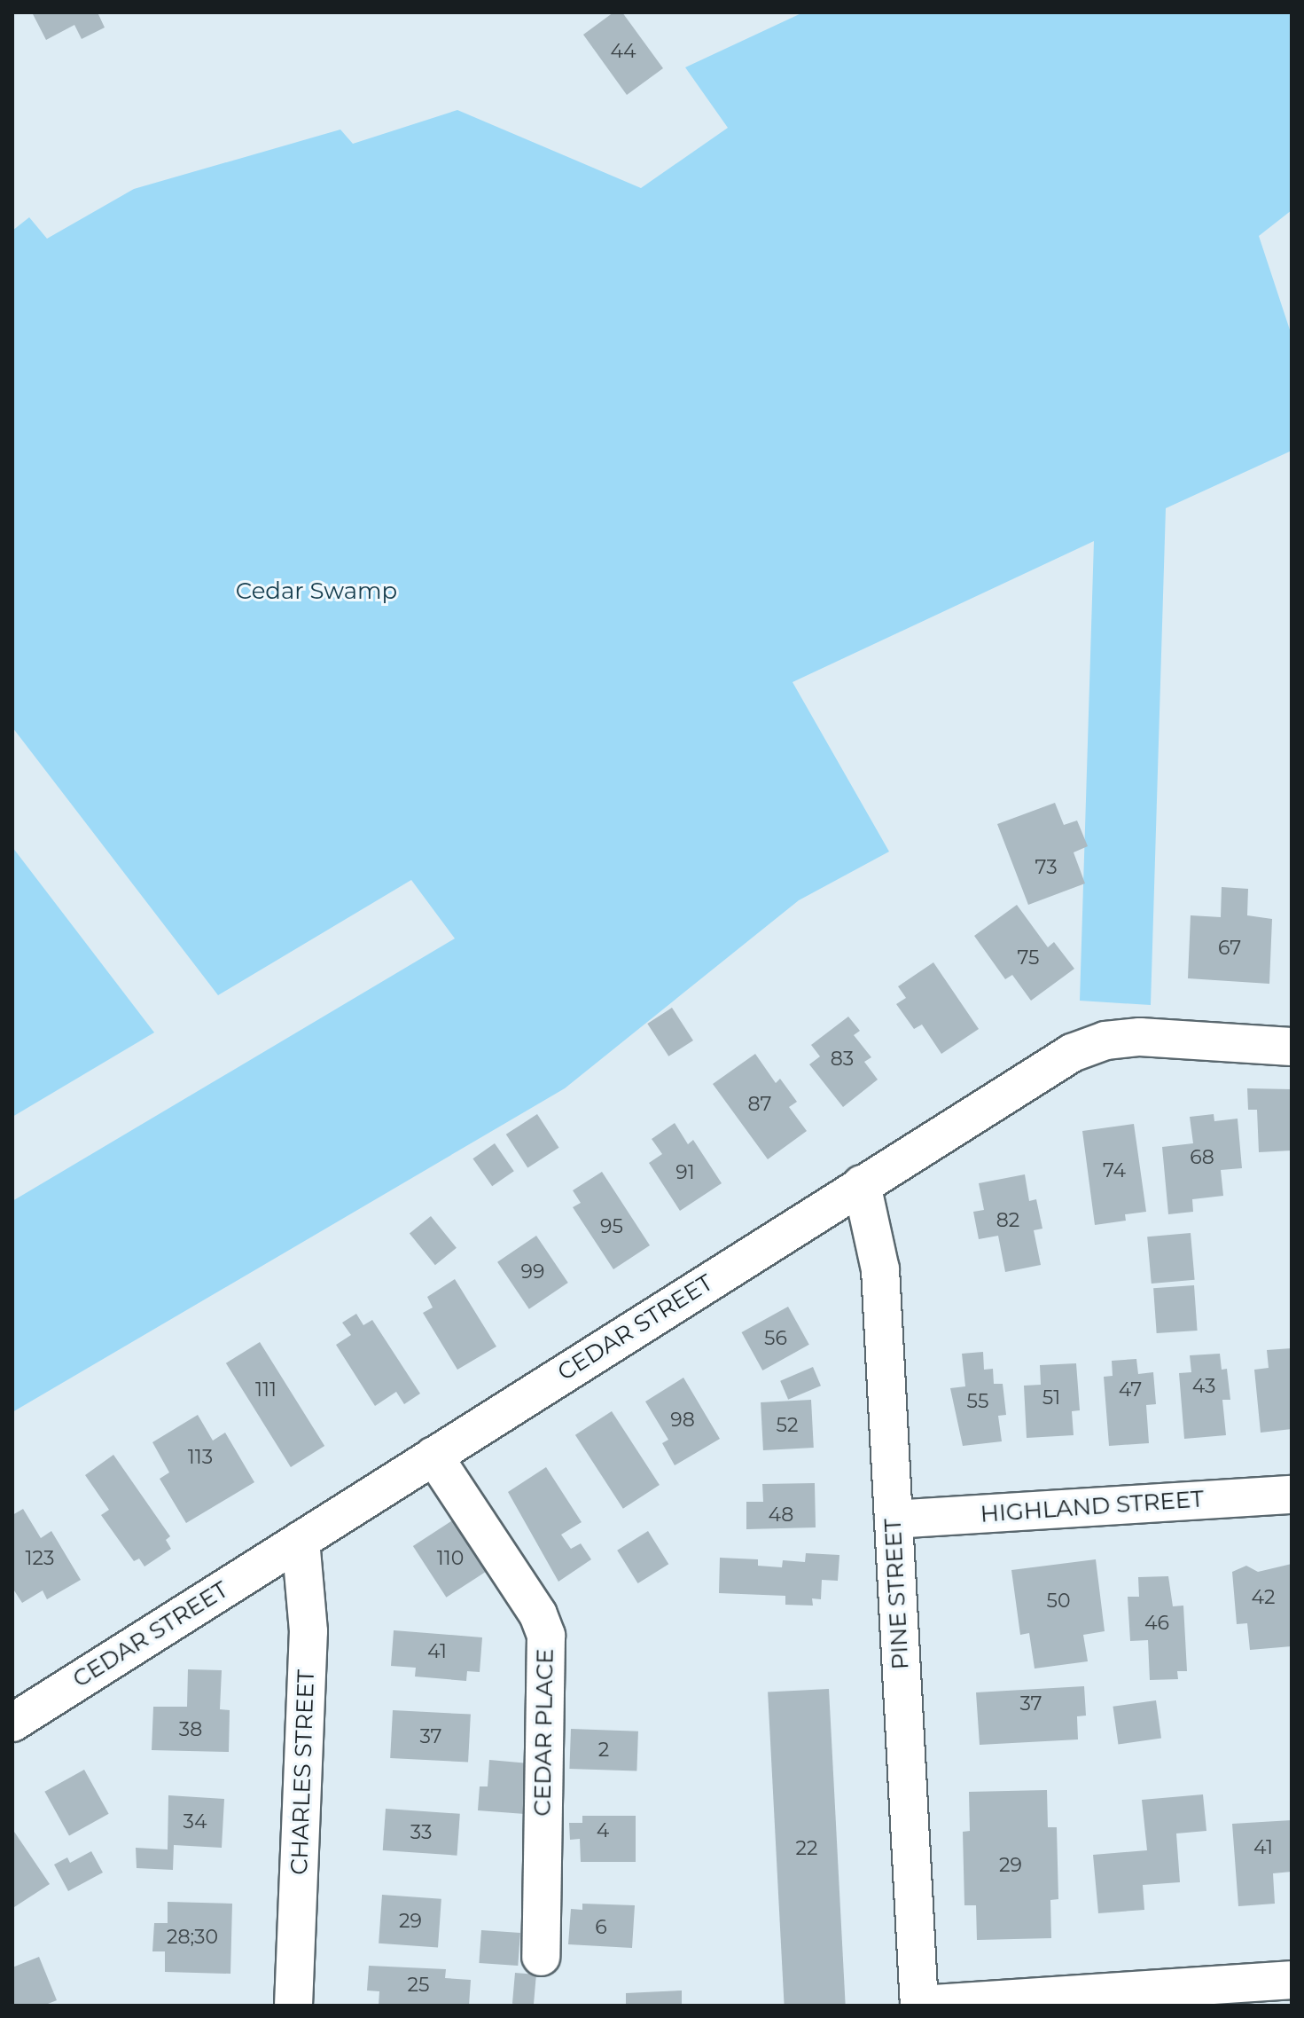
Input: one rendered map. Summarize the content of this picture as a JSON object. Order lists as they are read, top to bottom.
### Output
{
  "streets": {
    "street": [
      "CEDAR STREET",
      "HIGHLAND STREET",
      "PINE STREET",
      "CEDAR PLACE",
      "CHARLES STREET"
    ]
  },
  "crossings": [
    ["CEDAR STREET", "PINE STREET"],
    ["CEDAR STREET", "CEDAR PLACE"],
    ["CEDAR STREET", "CHARLES STREET"],
    ["HIGHLAND STREET", "PINE STREET"]
  ],
  "parks": ["Cedar Swamp"],
  "house_numbers": [
    "44",
    "73",
    "67",
    "75",
    "83",
    "87",
    "68",
    "74",
    "91",
    "82",
    "95",
    "99",
    "56",
    "43",
    "111",
    "47",
    "51",
    "55",
    "98",
    "52",
    "113",
    "48",
    "123",
    "110",
    "42",
    "50",
    "46",
    "41",
    "37",
    "38",
    "37",
    "2",
    "34",
    "4",
    "33",
    "41",
    "22",
    "29",
    "29",
    "6",
    "28;30",
    "25"
  ]
}
